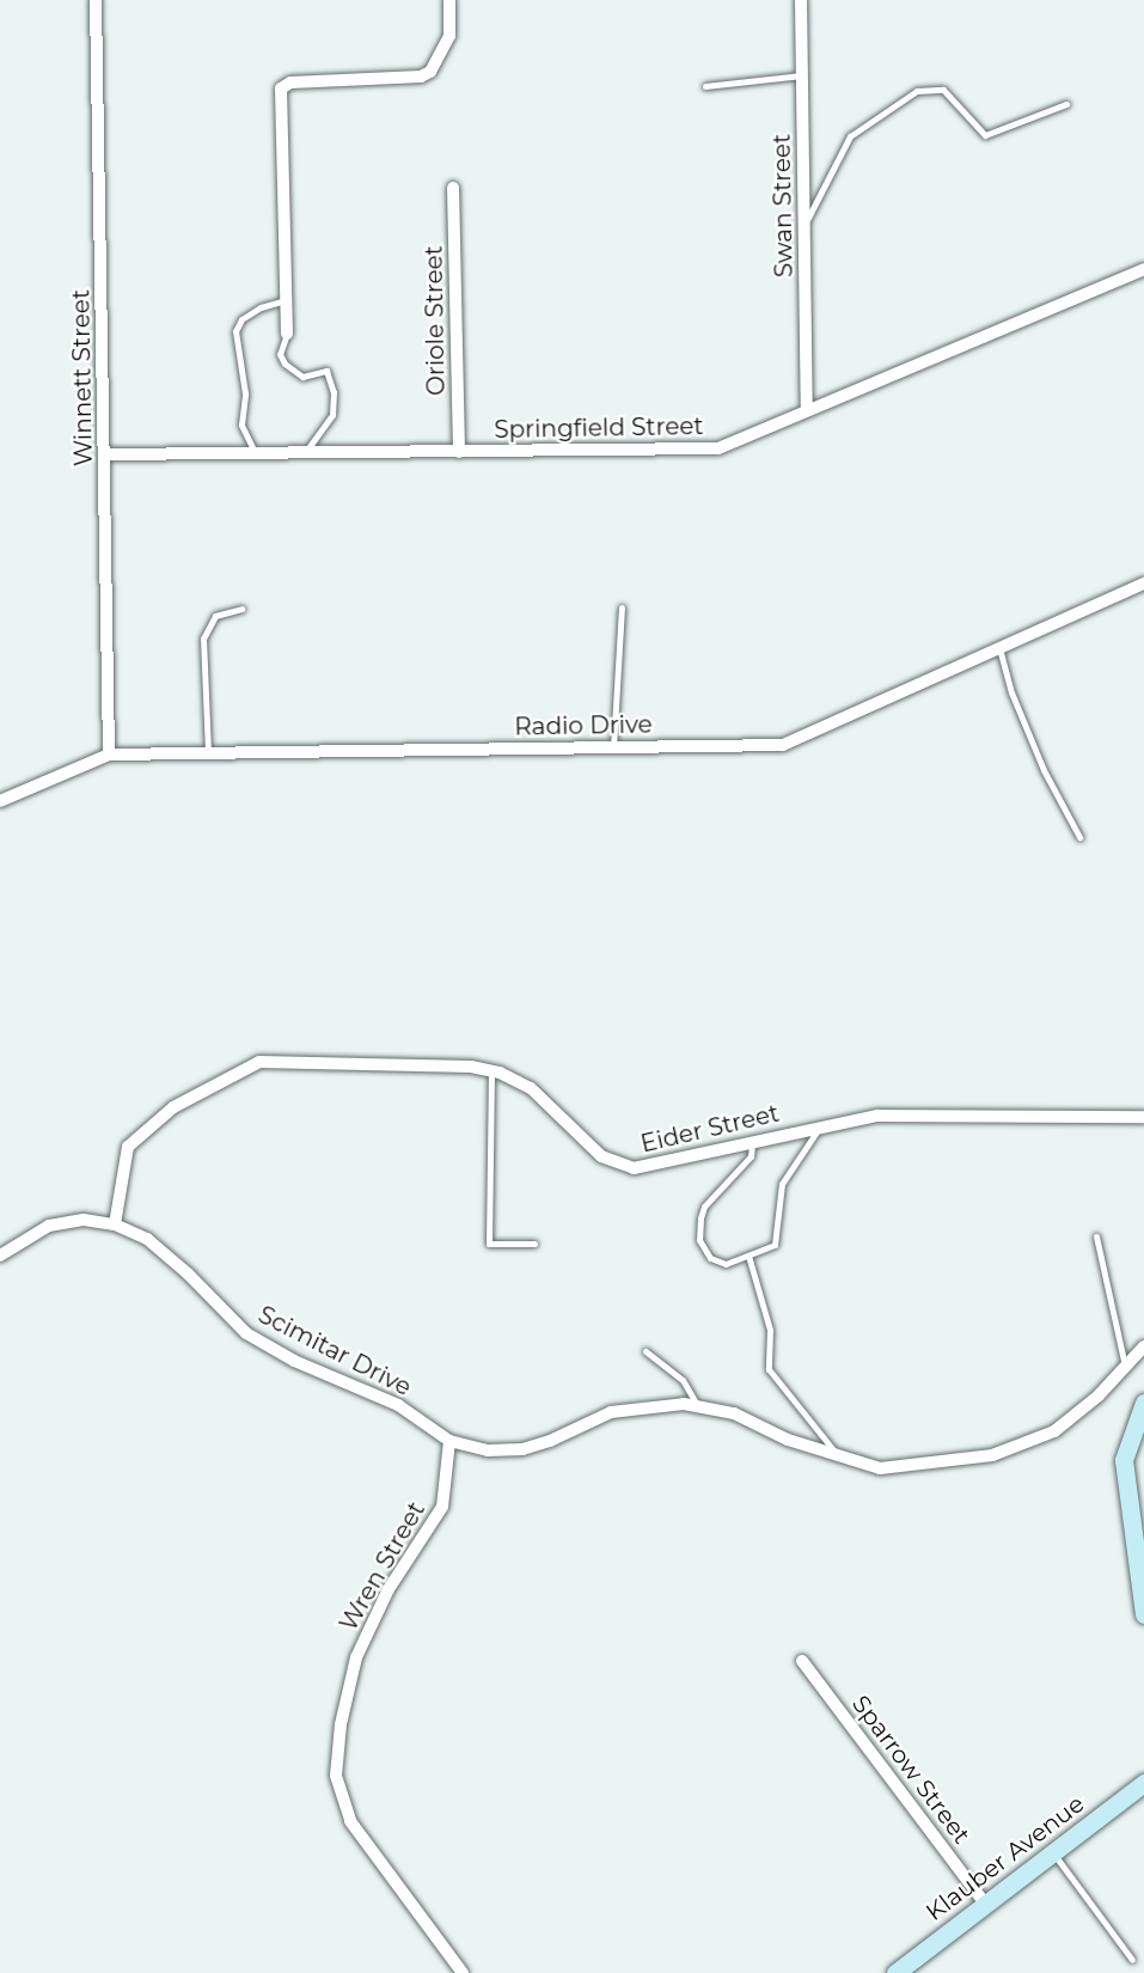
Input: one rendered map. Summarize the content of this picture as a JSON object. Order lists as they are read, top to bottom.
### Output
{
  "streets": {
    "street": [
      "Swan Street",
      "Oriole Street",
      "Winnett Street",
      "Springfield Street",
      "Radio Drive",
      "Eider Street",
      "Scimitar Drive",
      "Wren Street",
      "Sparrow Street",
      "Klauber Avenue"
    ]
  },
  "crossings": [
    ["Swan Street", "Springfield Street"],
    ["Oriole Street", "Springfield Street"],
    ["Winnett Street", "Springfield Street"],
    ["Winnett Street", "Radio Drive"],
    ["Eider Street", "Scimitar Drive"],
    ["Scimitar Drive", "Wren Street"],
    ["Sparrow Street", "Klauber Avenue"]
  ]
}
